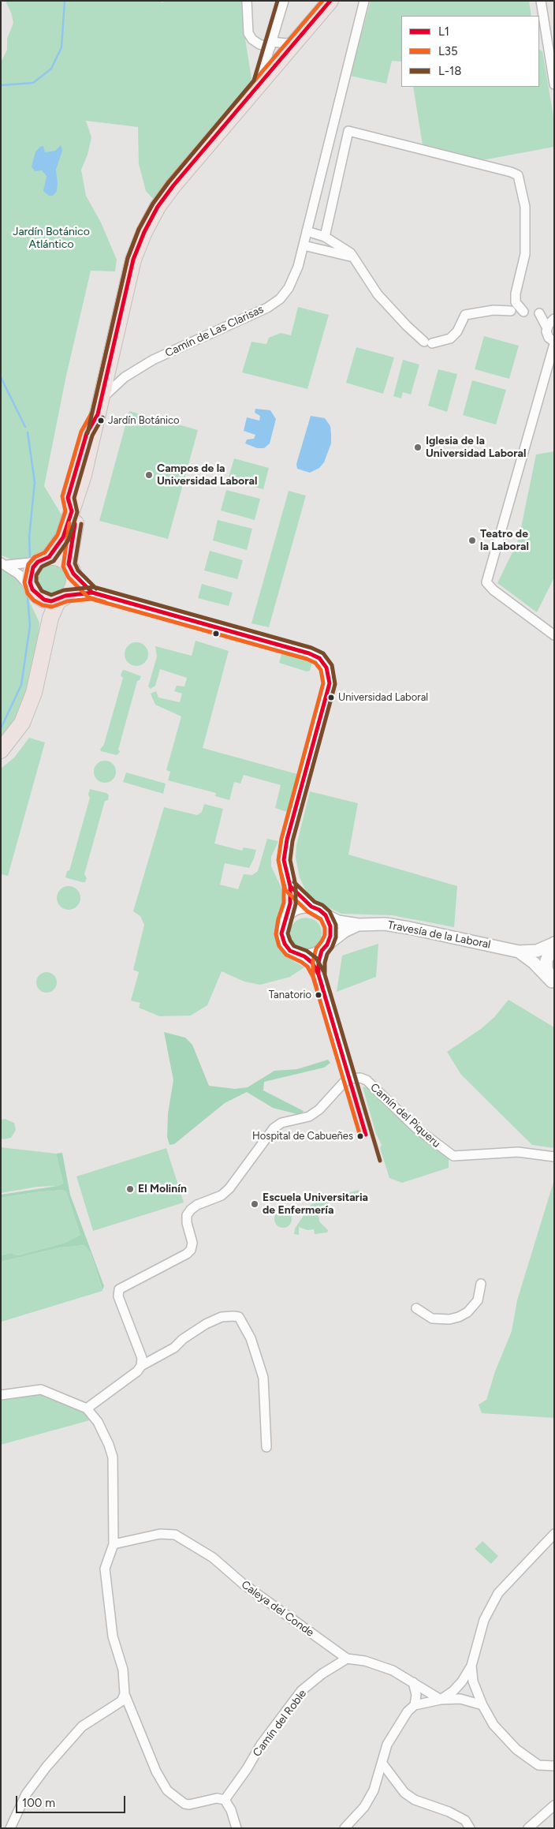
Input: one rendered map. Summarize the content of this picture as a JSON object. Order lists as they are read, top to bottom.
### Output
{
  "streets": {
    "street": [
      "Camín de Las Clarisas",
      "Travesía de la Laboral",
      "Camín del Piqueru",
      "Caleya del Conde",
      "Camín del Roble"
    ]
  },
  "crossings": [
    ["Caleya del Conde", "Camín del Roble"]
  ],
  "parks": ["Jardín Botánico Atlántico"],
  "places": [
    "Jardín Botánico",
    "Iglesia de la Universidad Laboral",
    "Campos de la Universidad Laboral",
    "Teatro de la Laboral",
    "Universidad Laboral",
    "Tanatorio",
    "Hospital de Cabueñes",
    "El Molinín",
    "Escuela Universitaria de Enfermería"
  ],
  "lines": ["transit line L1", "transit line L35", "transit line L-18"],
  "legend": ["L1", "L35", "L-18"],
  "scale_bar": "100 m"
}
